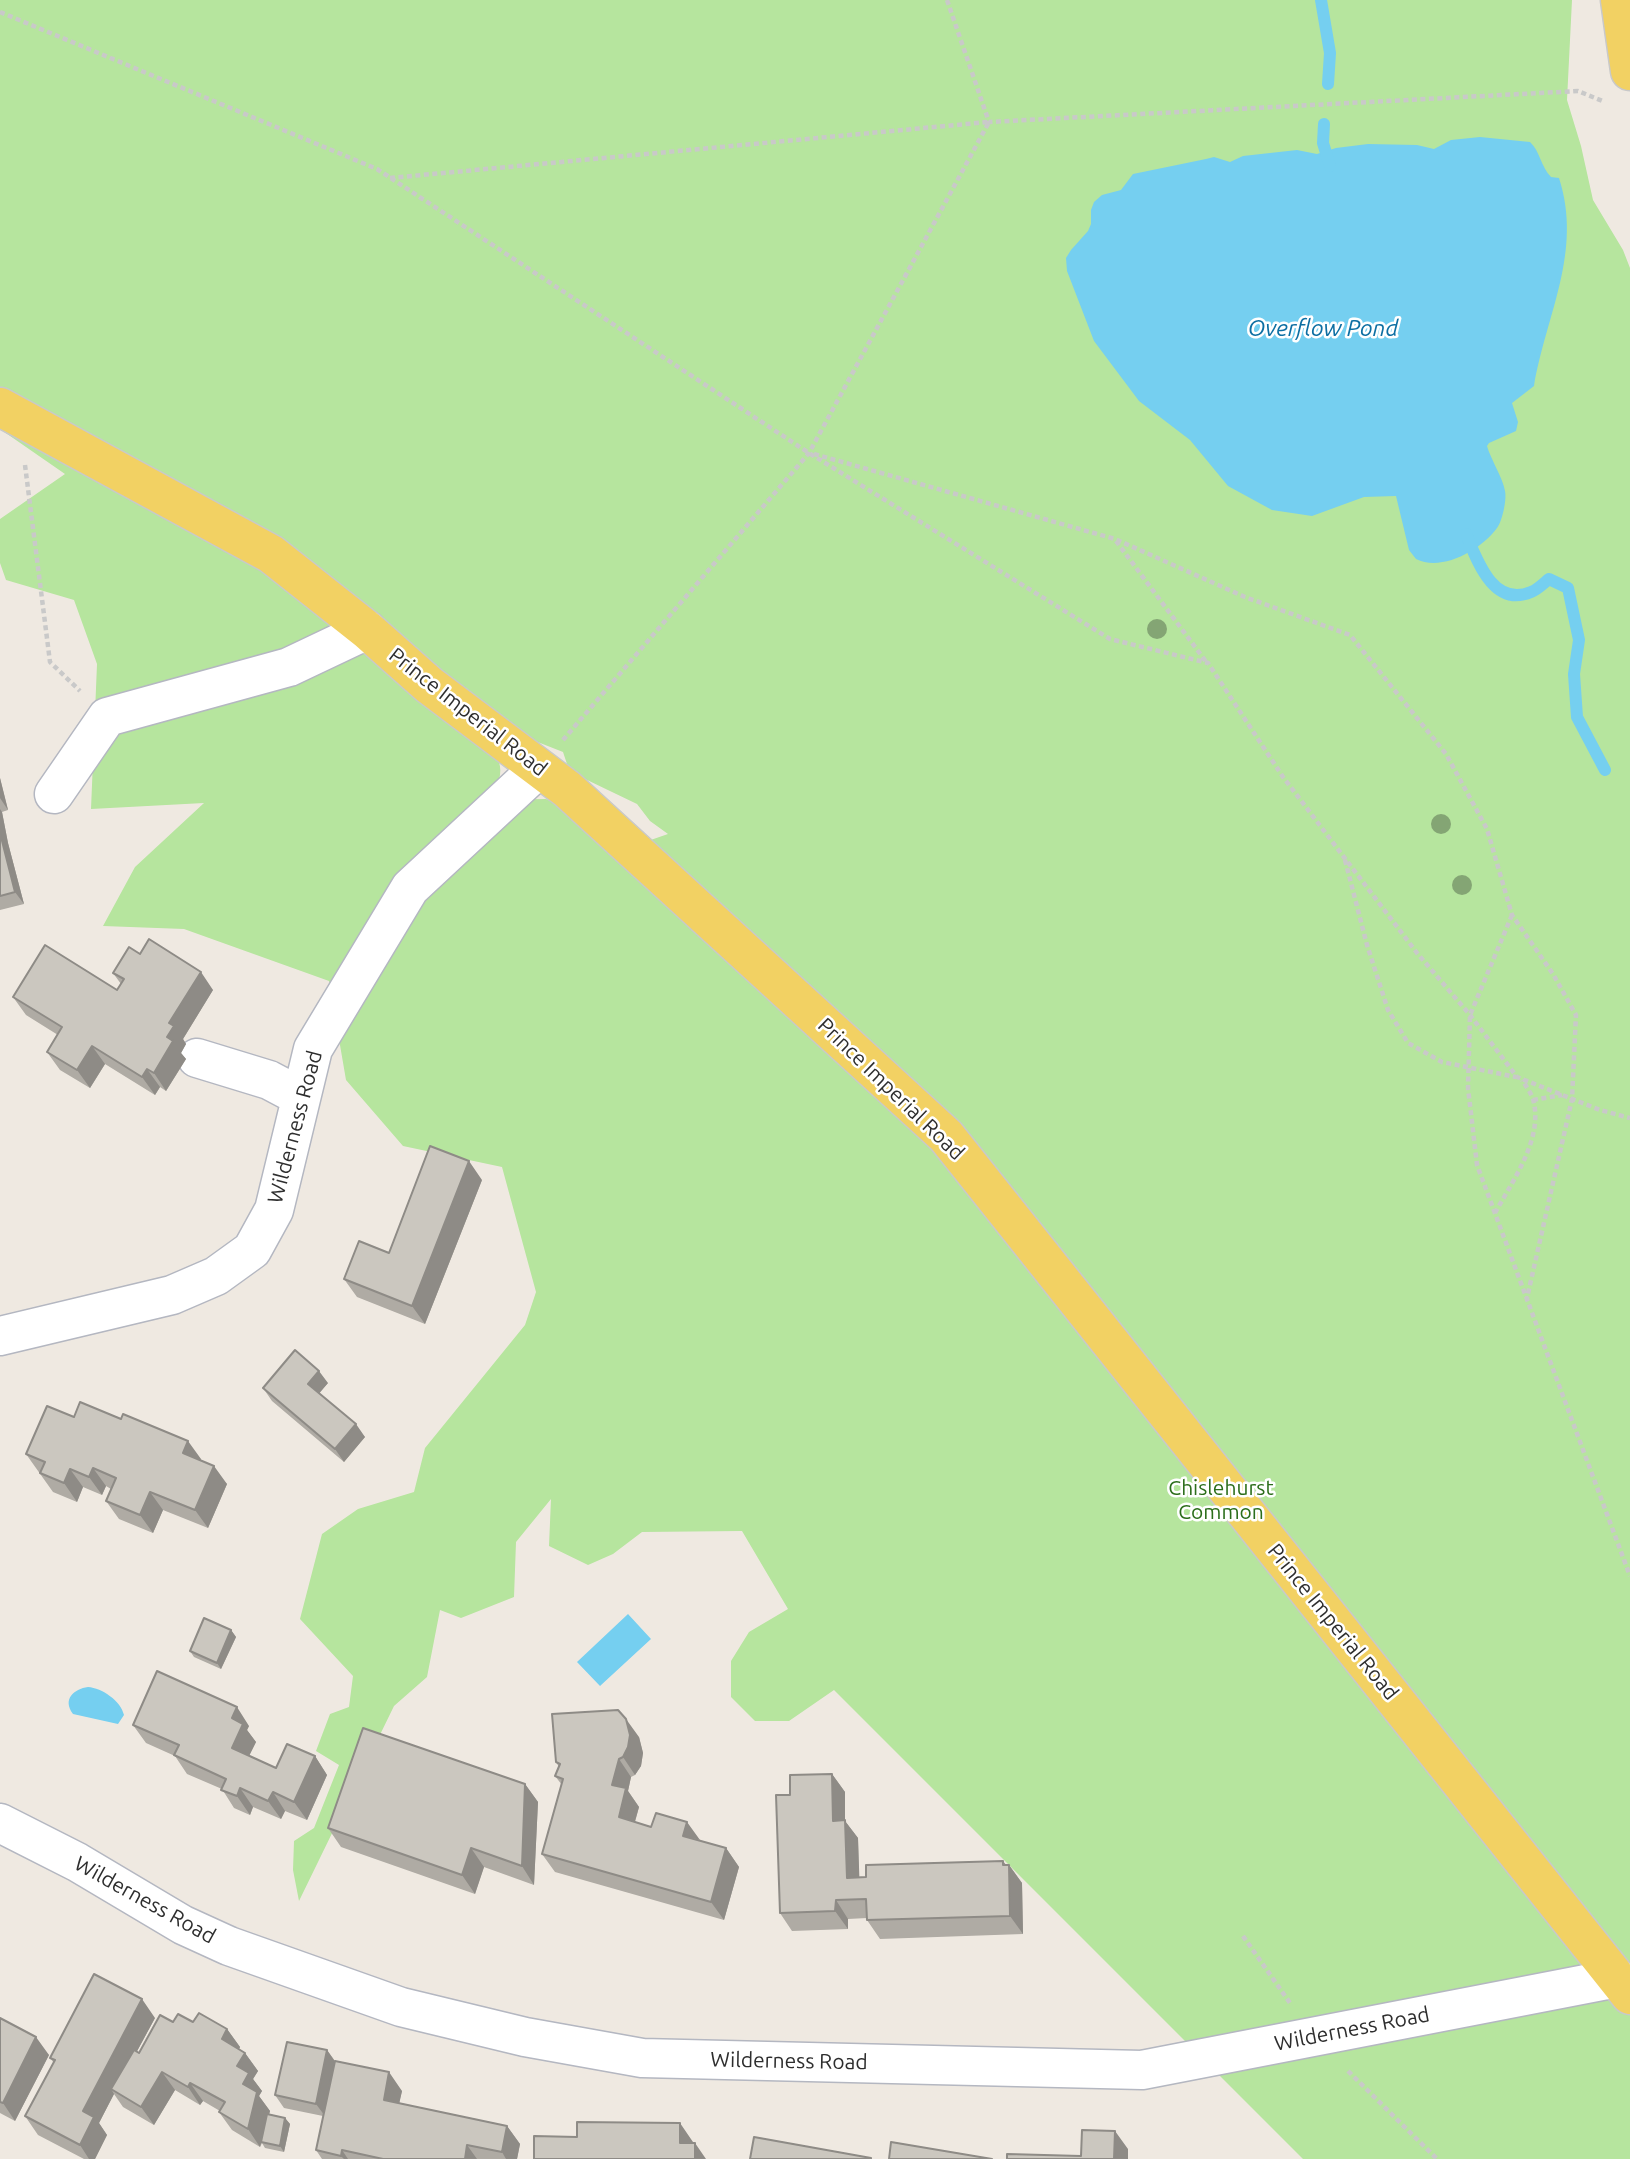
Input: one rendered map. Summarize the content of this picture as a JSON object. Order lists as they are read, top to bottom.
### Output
{
  "streets": {
    "main road": ["Prince Imperial Road"],
    "street": ["Wilderness Road"]
  },
  "crossings": [
    ["Prince Imperial Road", "Wilderness Road"]
  ],
  "water": ["Overflow Pond"],
  "parks": ["Chislehurst Common"]
}
